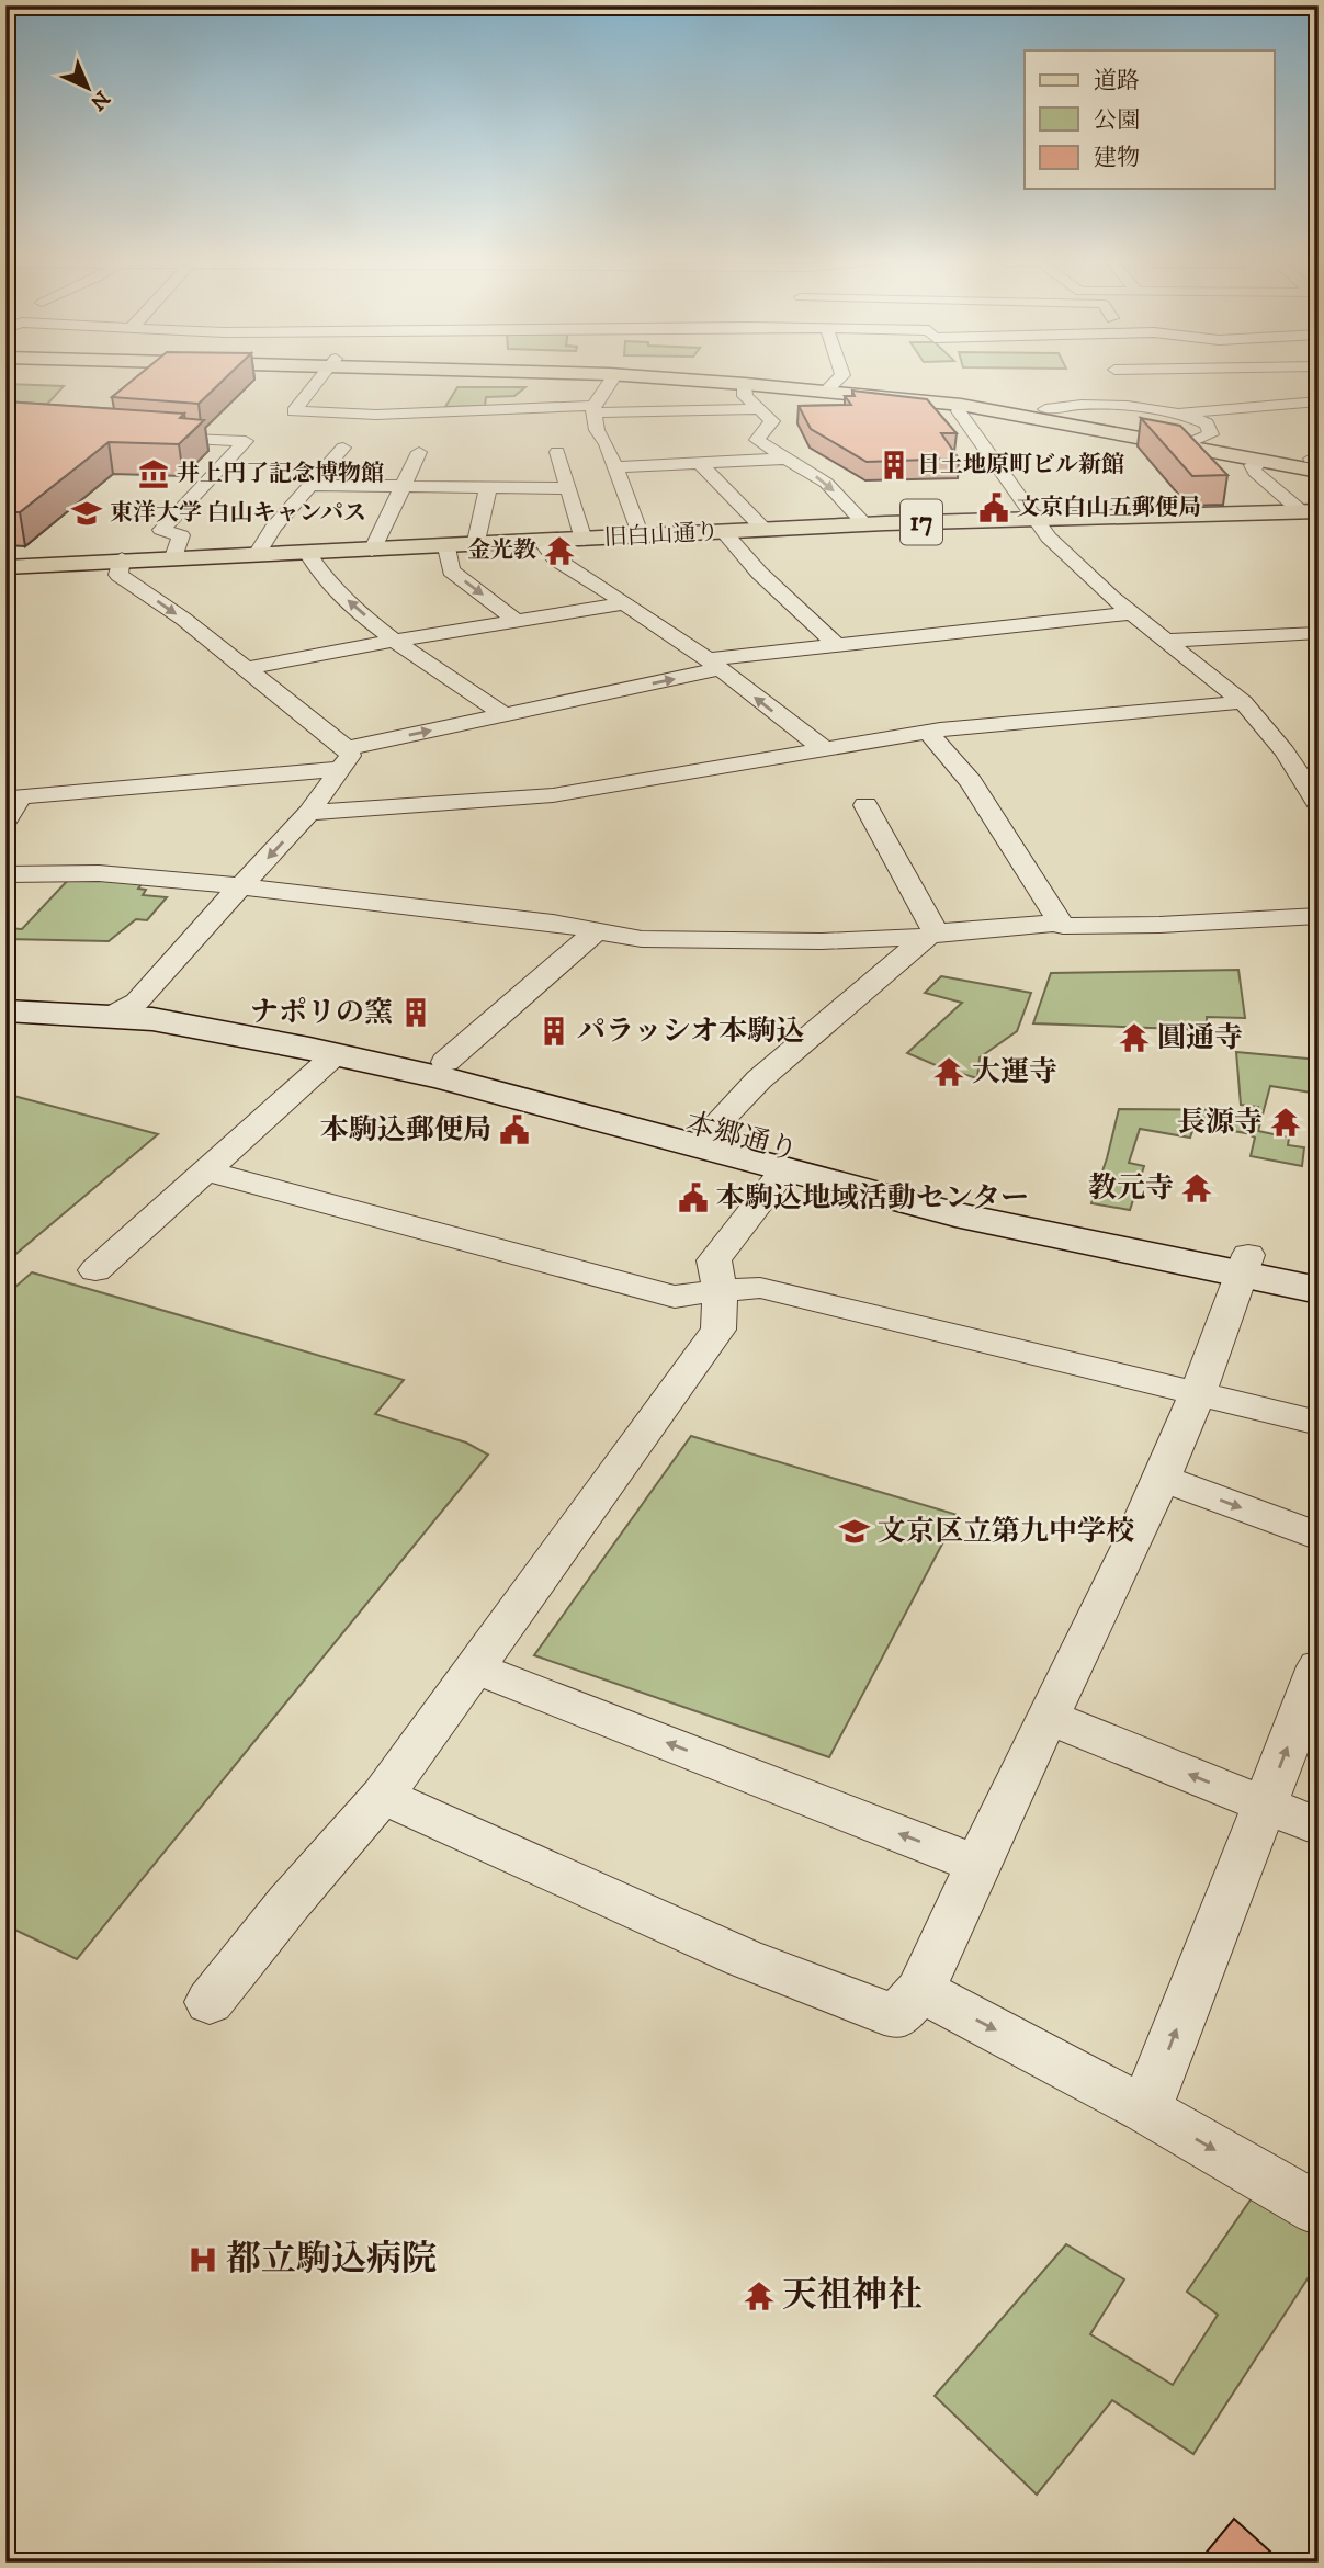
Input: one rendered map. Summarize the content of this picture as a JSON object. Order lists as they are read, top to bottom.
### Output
{
  "streets": {
    "main road": ["17", "旧白山通り", "本郷通り"]
  },
  "places": {
    "building": ["日土地原町ビル新館", "ナポリの窯", "パラッシオ本駒込"],
    "museum": ["井上円了記念博物館"],
    "public building": ["文京白山五郵便局", "本駒込郵便局", "本駒込地域活動センター"],
    "school or university": ["東洋大学 白山キャンパス", "文京区立第九中学校"],
    "temple": [
      "金光教",
      "圓通寺",
      "大運寺",
      "長源寺",
      "教元寺",
      "天祖神社"
    ],
    "hospital": ["都立駒込病院"]
  },
  "legend": ["道路", "公園", "建物"],
  "north": "bottom right"
}
